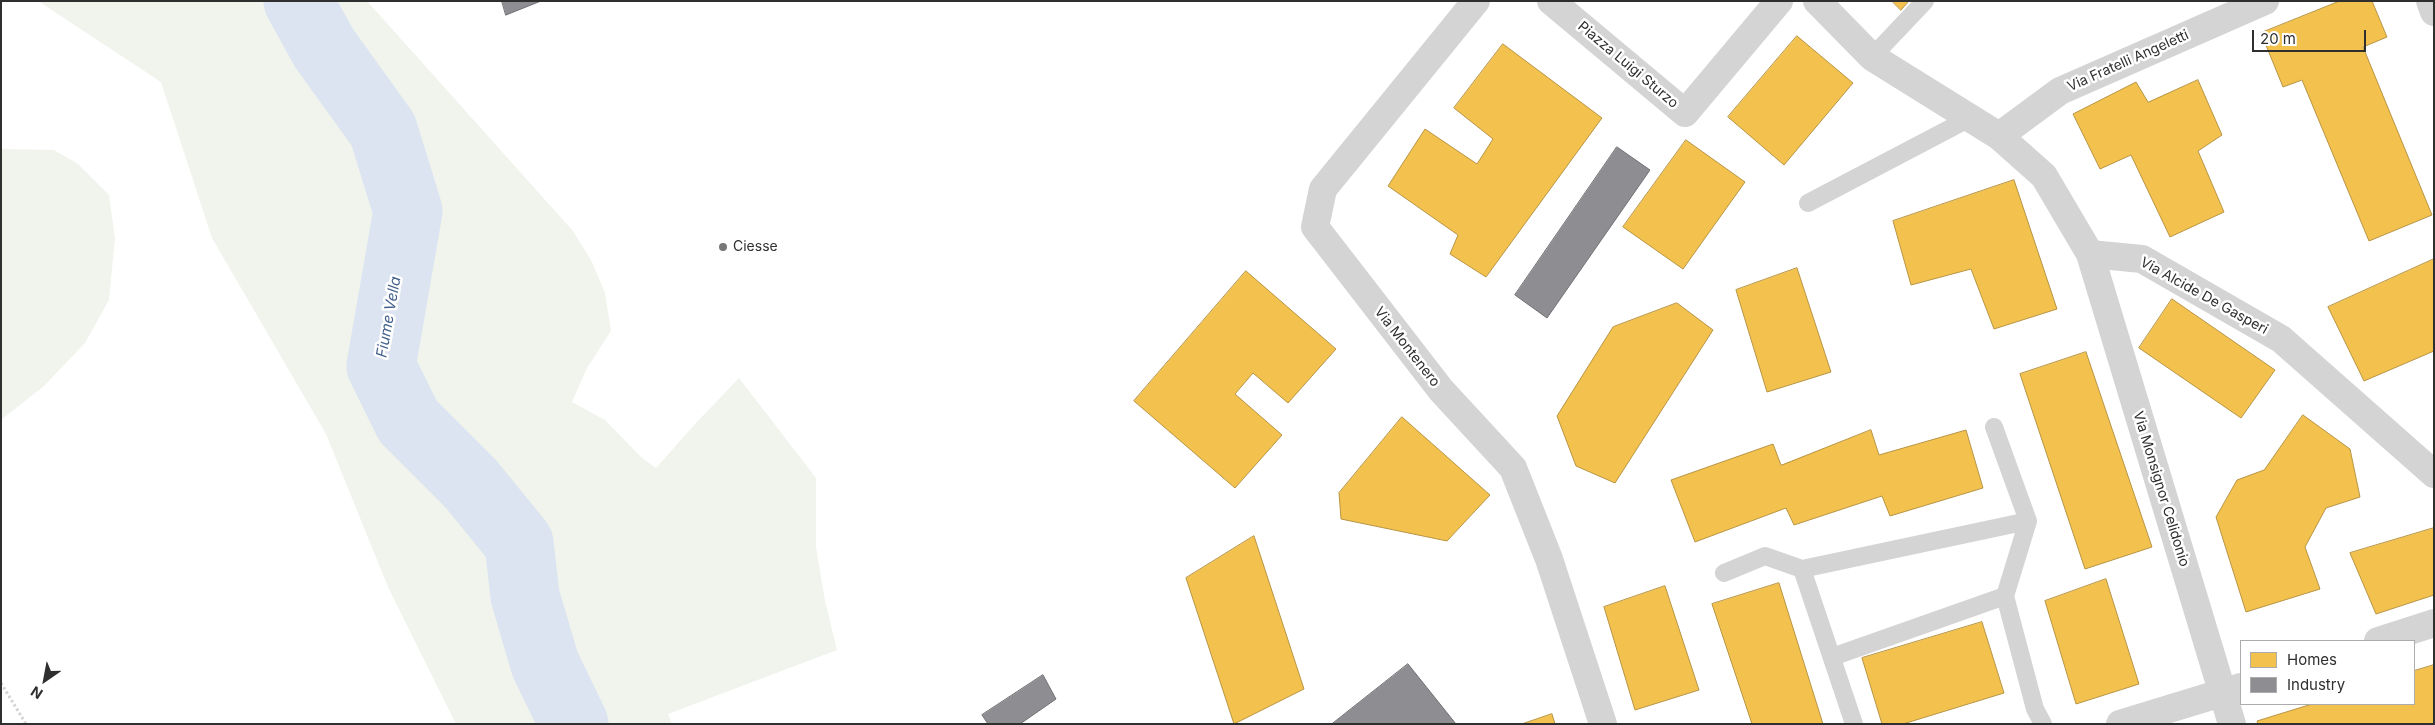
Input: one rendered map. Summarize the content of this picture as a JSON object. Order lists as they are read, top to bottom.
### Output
{
  "streets": {
    "street": [
      "Via Fratelli Angeletti",
      "Piazza Luigi Sturzo",
      "Via Alcide De Gasperi",
      "Via Montenero",
      "Via Monsignor Celidonio"
    ]
  },
  "crossings": [
    ["Via Alcide De Gasperi", "Via Monsignor Celidonio"]
  ],
  "water": ["Fiume Vella"],
  "places": ["Ciesse"],
  "legend": ["Homes", "Industry"],
  "scale_bar": "20 m",
  "north": "bottom left"
}
